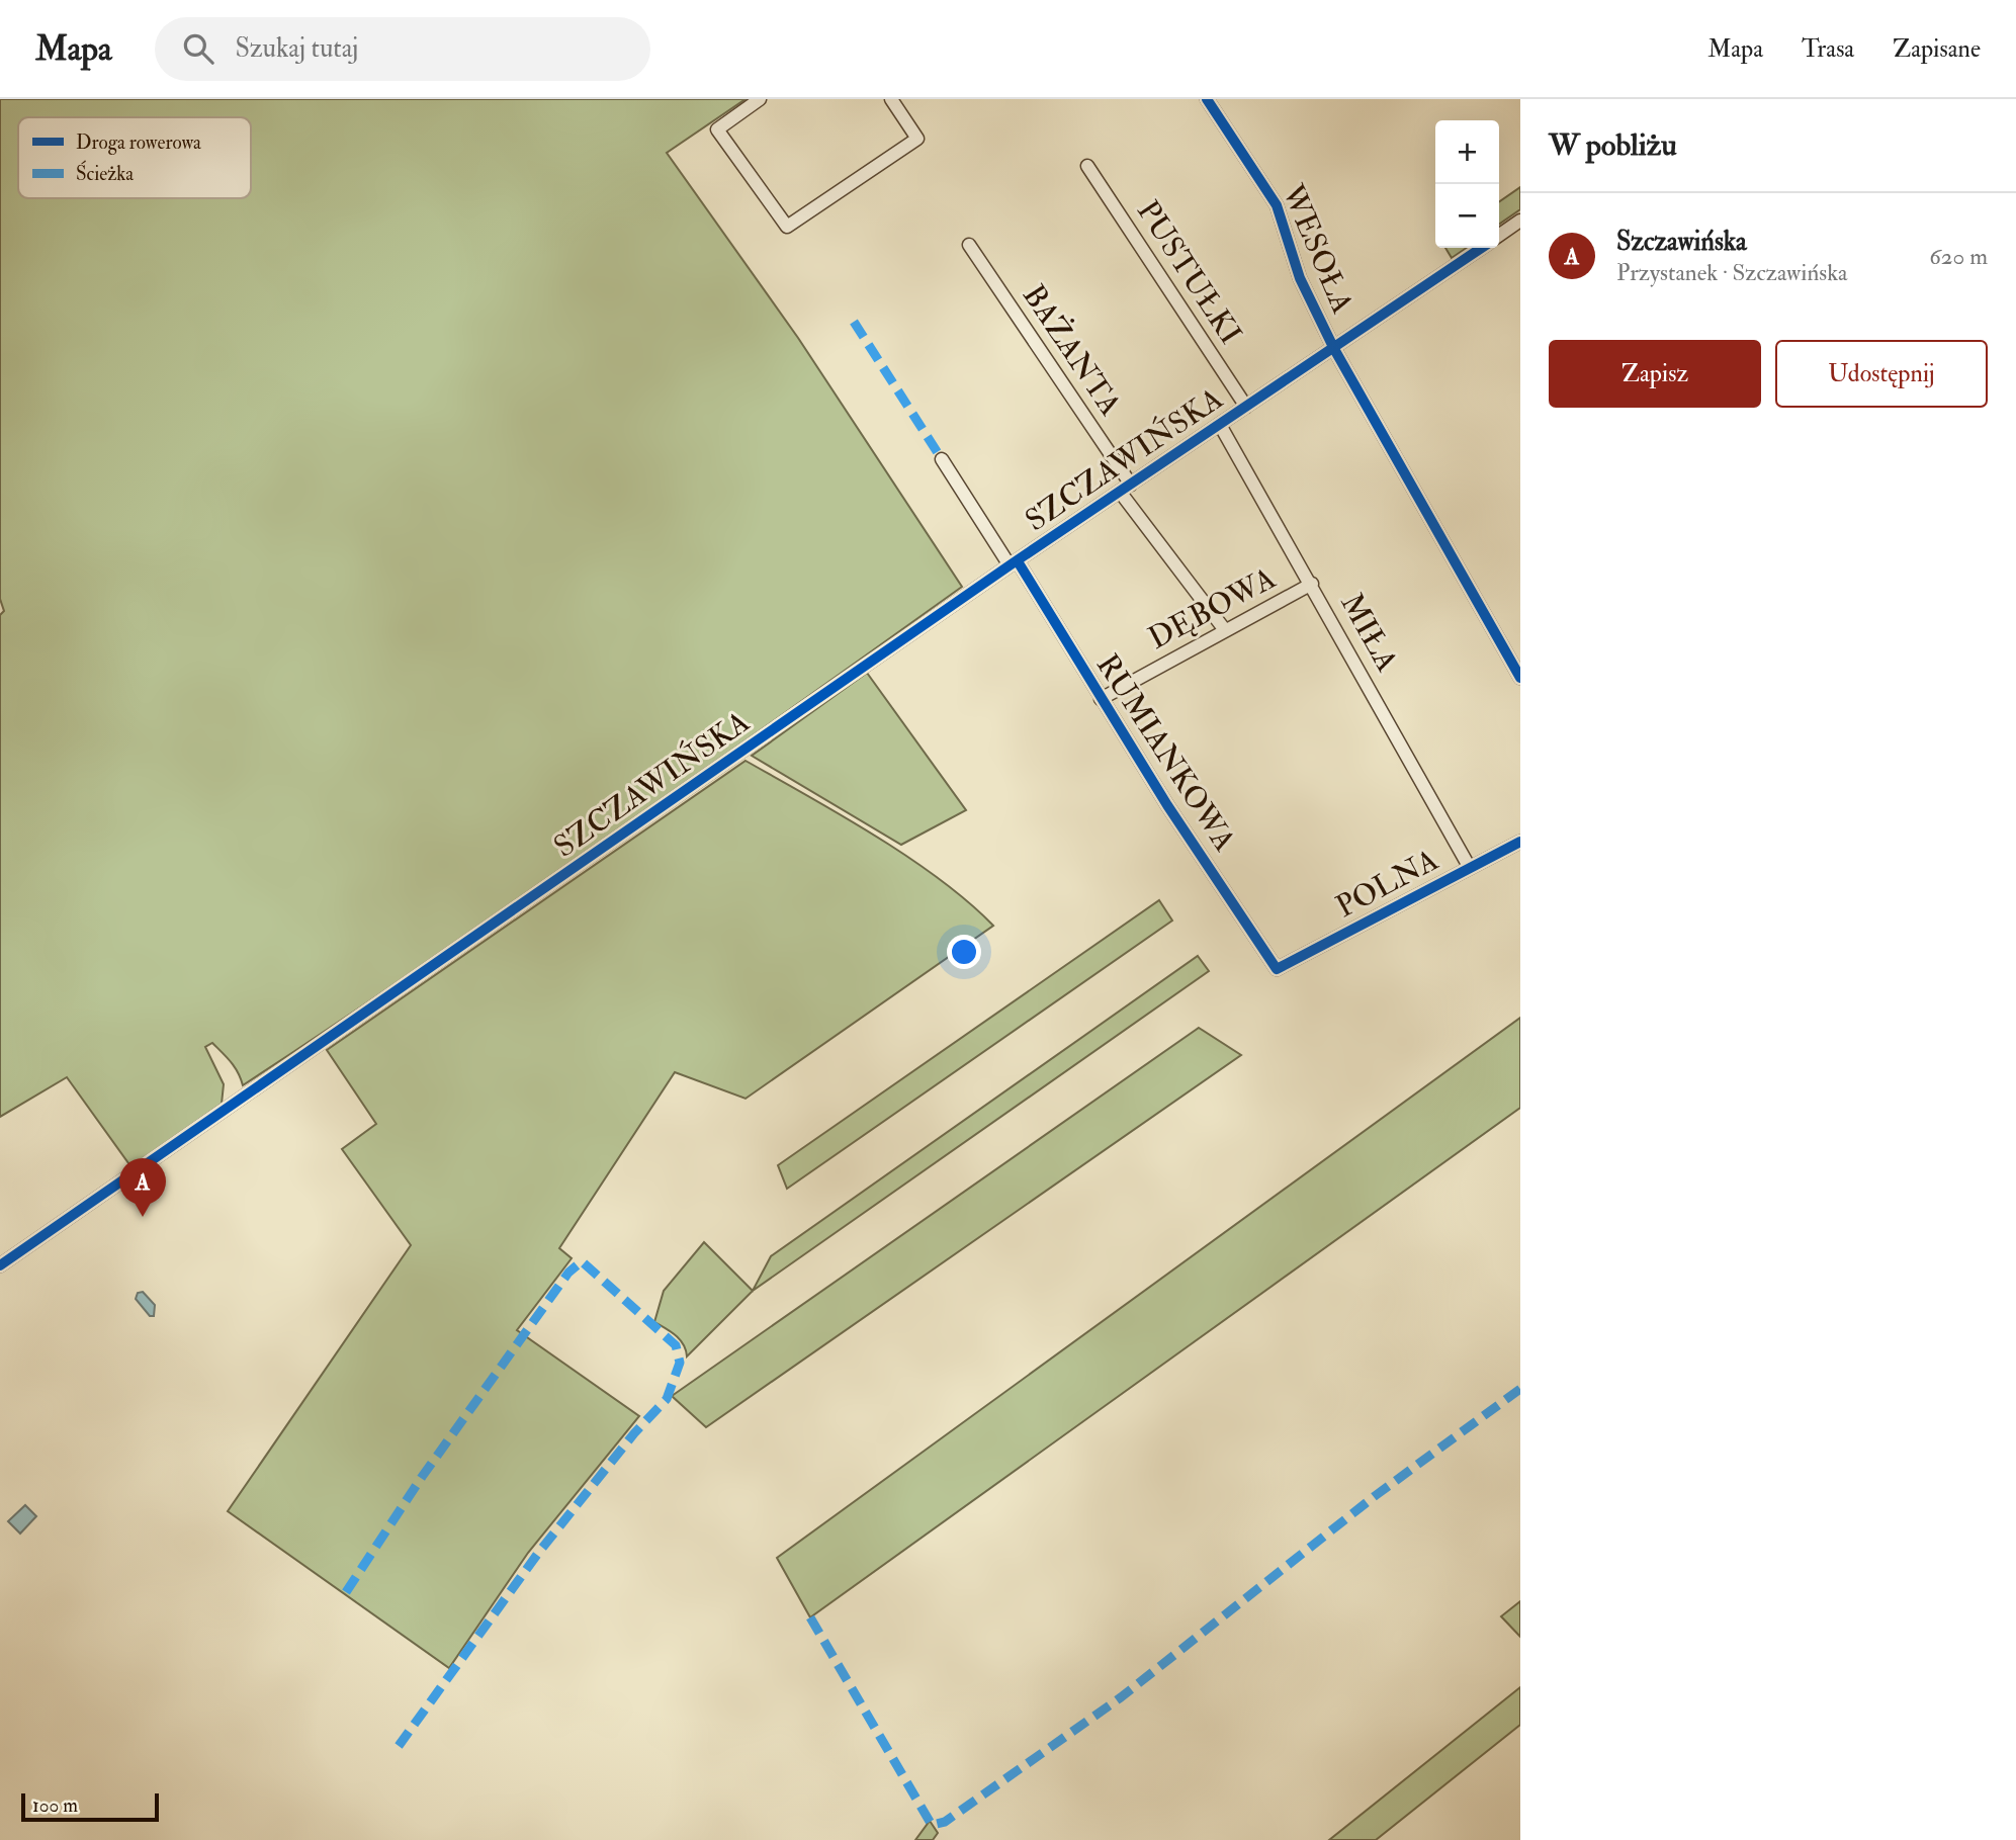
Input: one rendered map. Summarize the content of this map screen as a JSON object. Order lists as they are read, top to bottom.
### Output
{
  "streets": {
    "street": [
      "WESOŁA",
      "PUSTUŁKI",
      "BAŻANTA",
      "SZCZAWIŃSKA",
      "DĘBOWA",
      "MIŁA",
      "RUMIANKOWA",
      "POLNA"
    ]
  },
  "crossings": [
    ["WESOŁA", "SZCZAWIŃSKA"],
    ["PUSTUŁKI", "SZCZAWIŃSKA"],
    ["BAŻANTA", "SZCZAWIŃSKA"],
    ["BAŻANTA", "DĘBOWA"],
    ["SZCZAWIŃSKA", "MIŁA"],
    ["SZCZAWIŃSKA", "RUMIANKOWA"],
    ["DĘBOWA", "MIŁA"],
    ["DĘBOWA", "RUMIANKOWA"],
    ["MIŁA", "POLNA"],
    ["RUMIANKOWA", "POLNA"]
  ],
  "legend": ["Droga rowerowa", "Ścieżka"],
  "scale_bar": "100 m",
  "page": {
    "header": "Mapa",
    "search": "Szukaj tutaj",
    "nav": ["Mapa", "Trasa", "Zapisane"],
    "heading": "W pobliżu",
    "map_buttons": ["+", "−"],
    "list": [
      {
        "mark": "A",
        "name": "Szczawińska",
        "note": "Przystanek · Szczawińska",
        "value": "620 m"
      }
    ],
    "buttons": ["Zapisz", "Udostępnij"],
    "pins": "A",
    "scale": "100 m"
  }
}
